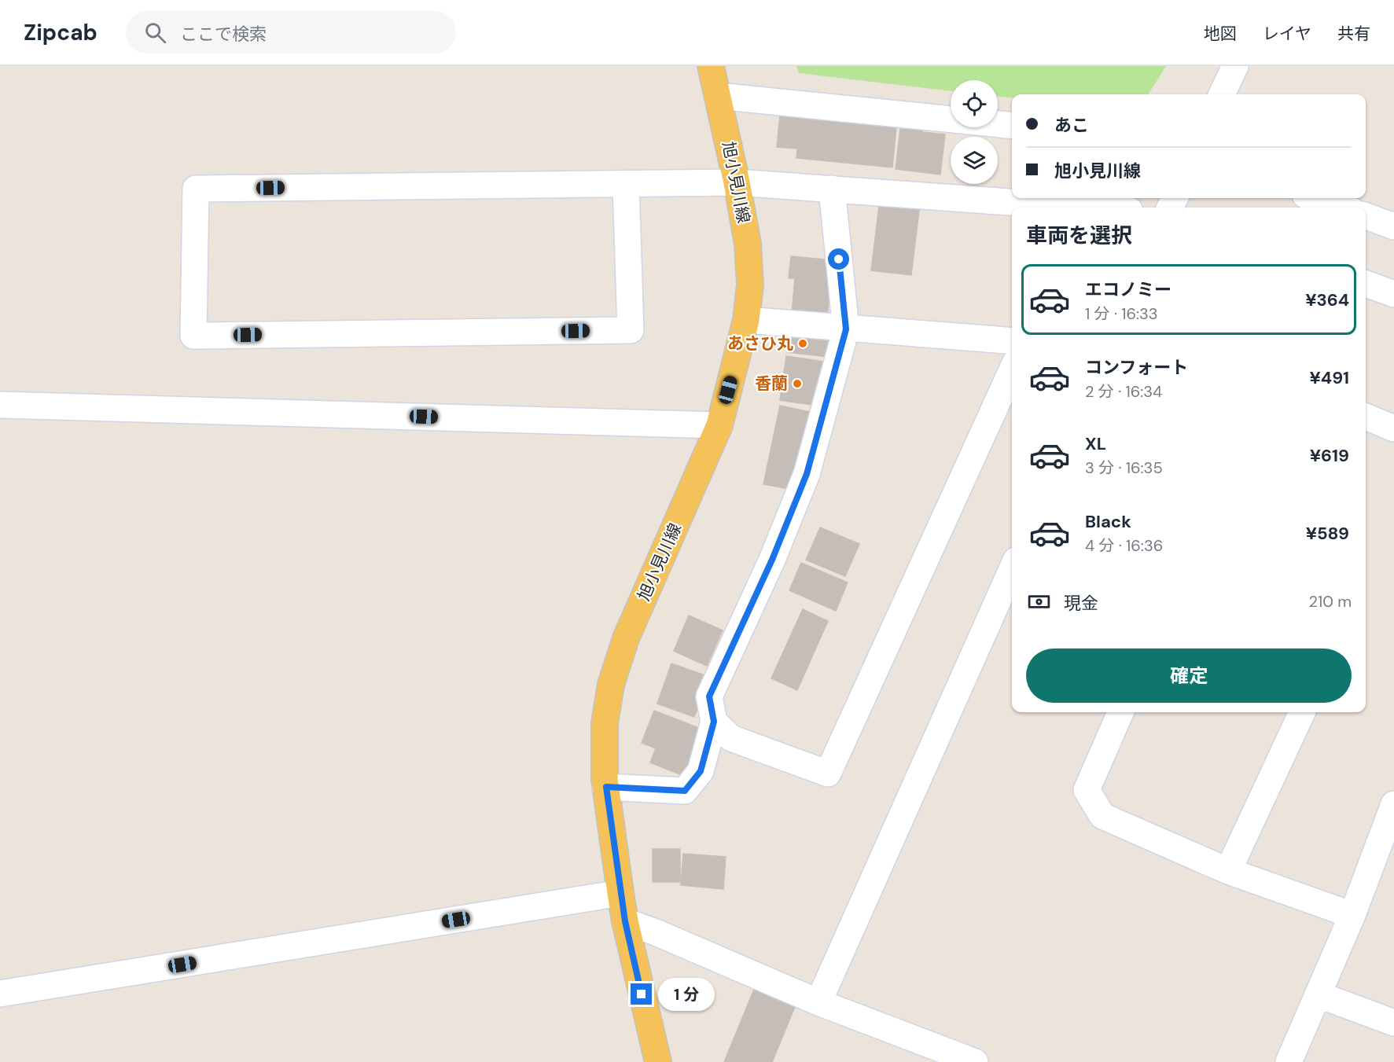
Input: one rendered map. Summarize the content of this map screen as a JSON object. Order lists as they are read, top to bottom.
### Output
{
  "streets": {
    "main road": ["旭小見川線"]
  },
  "places": ["あさひ丸", "香蘭"],
  "page": {
    "header": "Zipcab",
    "search": "ここで検索",
    "nav": ["地図", "レイヤ", "共有"],
    "banner": ["あこ", "旭小見川線"],
    "heading": "車両を選択",
    "list": [
      {
        "name": "エコノミー",
        "note": "1 分 · 16:33",
        "value": "¥364"
      },
      {
        "name": "コンフォート",
        "note": "2 分 · 16:34",
        "value": "¥491"
      },
      {
        "name": "XL",
        "note": "3 分 · 16:35",
        "value": "¥619"
      },
      {
        "name": "Black",
        "note": "4 分 · 16:36",
        "value": "¥589"
      }
    ],
    "pay": ["現金", "210 m"],
    "buttons": "確定",
    "bubble": "1 分"
  }
}
